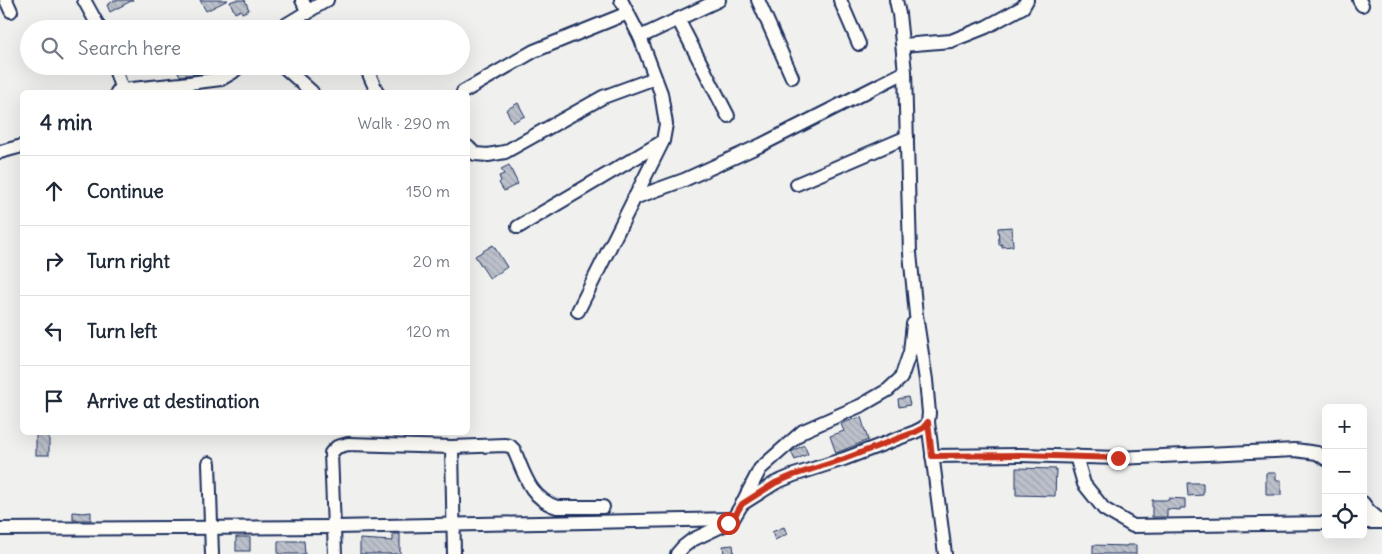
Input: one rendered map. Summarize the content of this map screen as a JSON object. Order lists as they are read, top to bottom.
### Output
{
  "page": {
    "search": "Search here",
    "heading": ["4 min", "Walk · 290 m"],
    "list": [
      ["Continue", "150 m"],
      ["Turn right", "20 m"],
      ["Turn left", "120 m"],
      "Arrive at destination"
    ],
    "map_buttons": ["+", "−"]
  }
}
